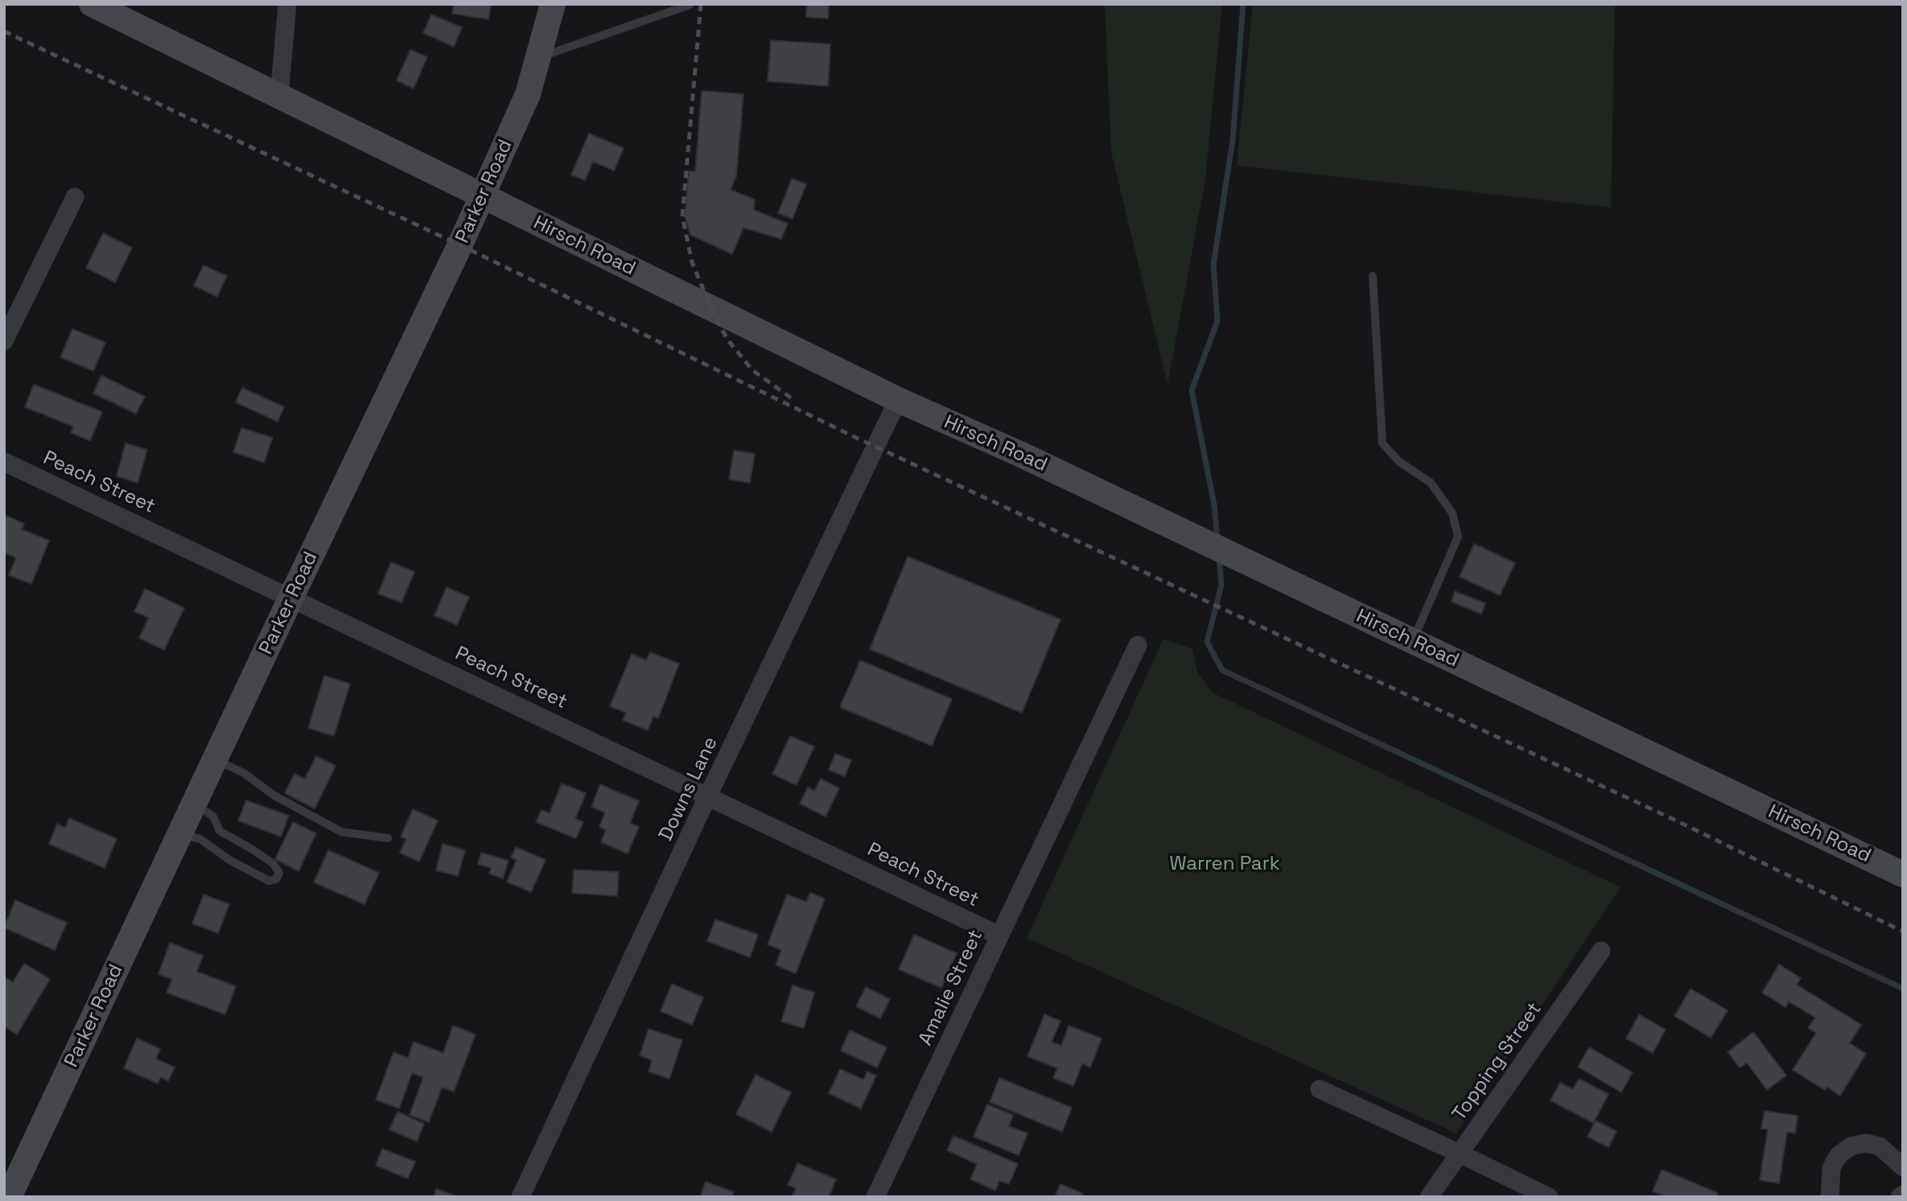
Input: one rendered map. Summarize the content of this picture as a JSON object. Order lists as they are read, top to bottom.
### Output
{
  "streets": {
    "main road": ["Parker Road", "Hirsch Road"],
    "street": [
      "Peach Street",
      "Downs Lane",
      "Amalie Street",
      "Topping Street"
    ]
  },
  "crossings": [
    ["Parker Road", "Hirsch Road"],
    ["Parker Road", "Peach Street"],
    ["Hirsch Road", "Downs Lane"],
    ["Peach Street", "Downs Lane"],
    ["Peach Street", "Amalie Street"]
  ],
  "parks": ["Warren Park"]
}
